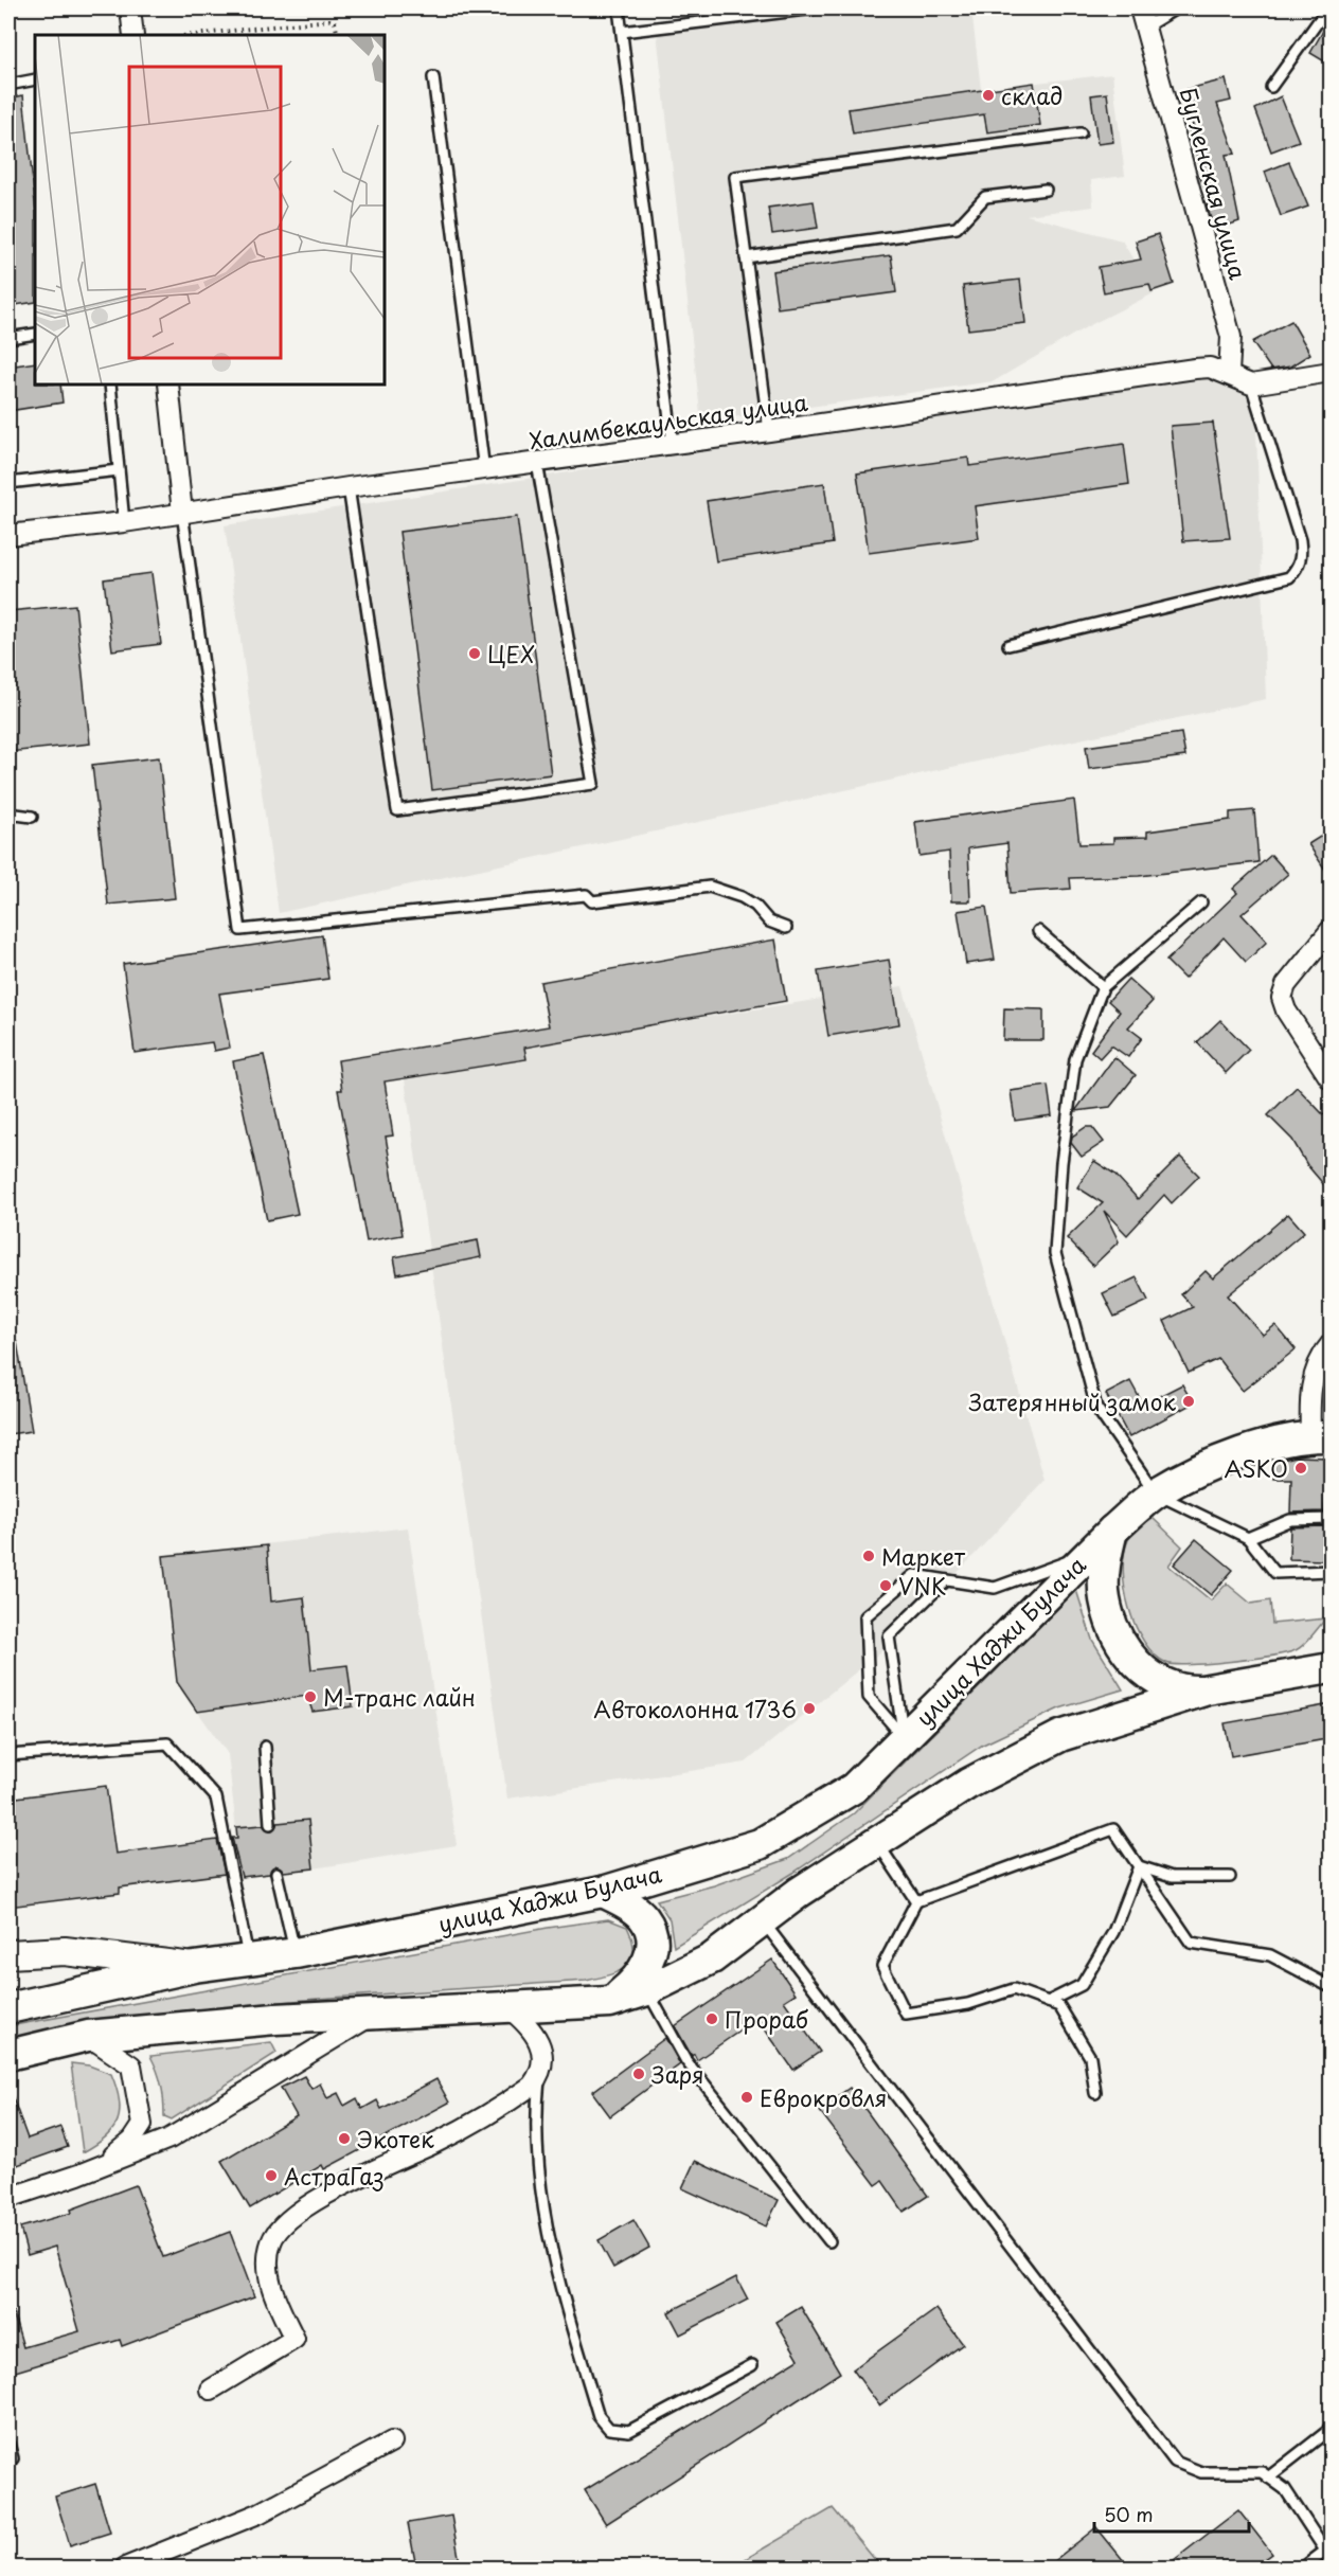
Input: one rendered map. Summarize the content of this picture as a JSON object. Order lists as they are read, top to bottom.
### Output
{
  "streets": {
    "main road": ["улица Хаджи Булача"],
    "street": ["Бугленская улица", "Халимбекаульская улица"]
  },
  "crossings": [
    ["Бугленская улица", "Халимбекаульская улица"]
  ],
  "places": [
    "склад",
    "ЦЕХ",
    "Затерянный замок",
    "ASKO",
    "Маркет",
    "VNK",
    "М-транс лайн",
    "Автоколонна 1736",
    "Прораб",
    "Заря",
    "Еврокровля",
    "Экотек",
    "АстраГаз"
  ],
  "scale_bar": "50 m"
}
